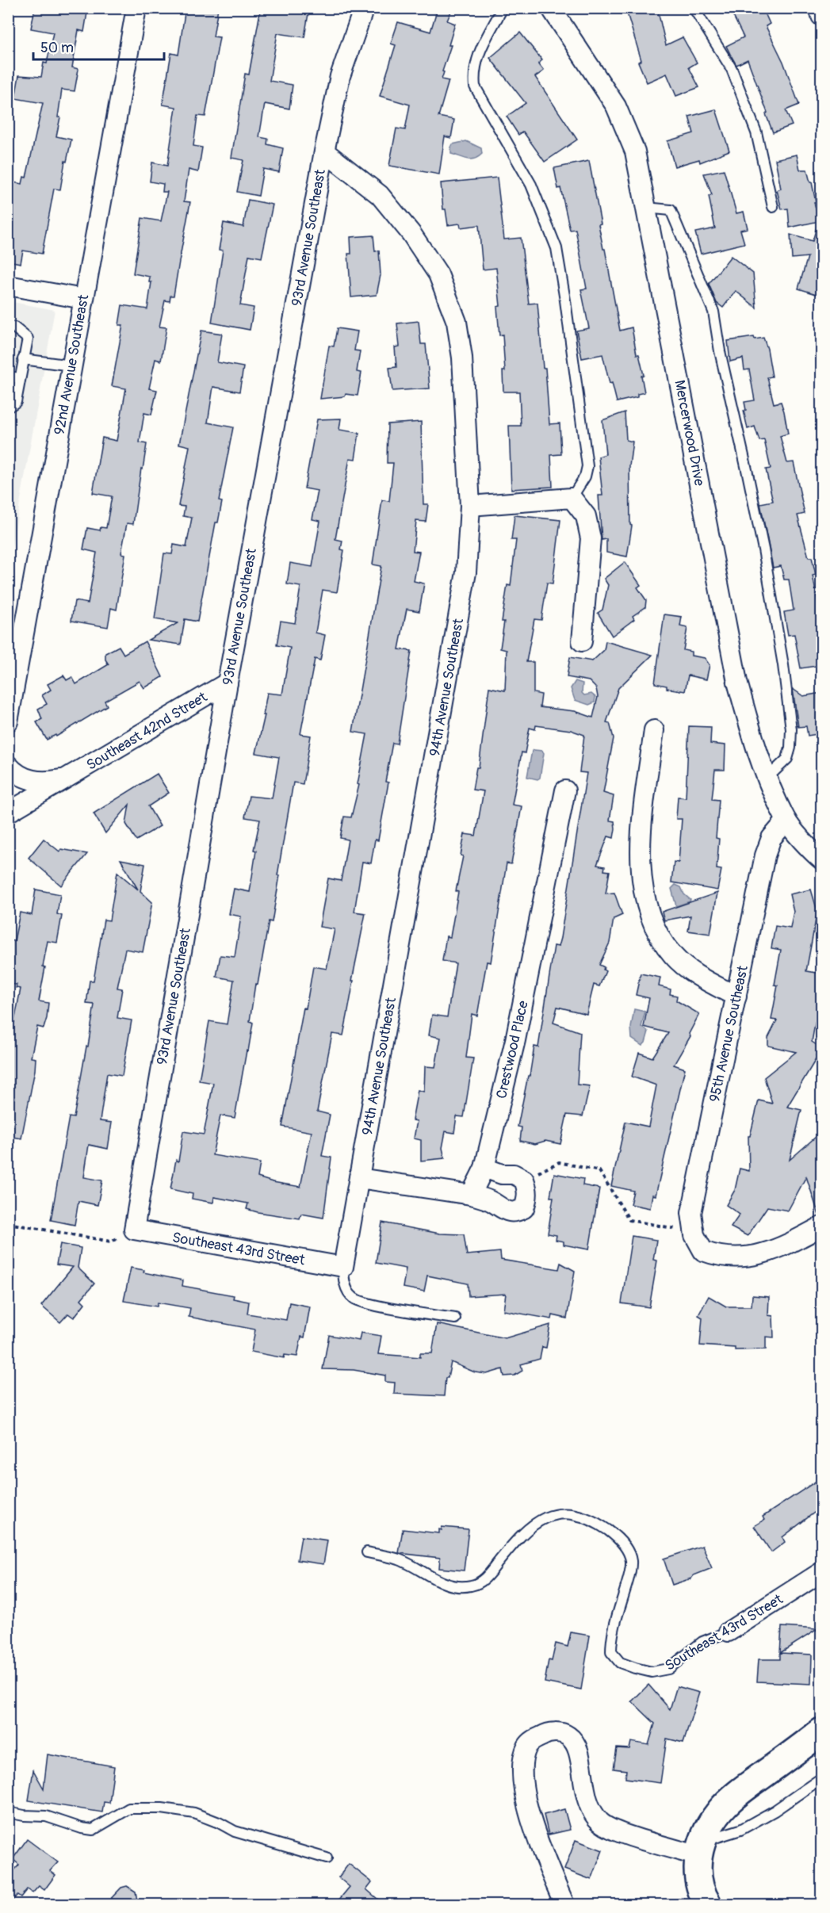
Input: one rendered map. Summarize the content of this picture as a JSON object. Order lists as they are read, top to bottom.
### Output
{
  "streets": {
    "street": [
      "93rd Avenue Southeast",
      "92nd Avenue Southeast",
      "Mercerwood Drive",
      "94th Avenue Southeast",
      "Southeast 42nd Street",
      "95th Avenue Southeast",
      "Crestwood Place",
      "Southeast 43rd Street"
    ]
  },
  "crossings": [
    ["93rd Avenue Southeast", "94th Avenue Southeast"],
    ["93rd Avenue Southeast", "Southeast 42nd Street"],
    ["93rd Avenue Southeast", "Southeast 43rd Street"],
    ["Mercerwood Drive", "95th Avenue Southeast"],
    ["94th Avenue Southeast", "Southeast 43rd Street"]
  ],
  "scale_bar": "50 m"
}
